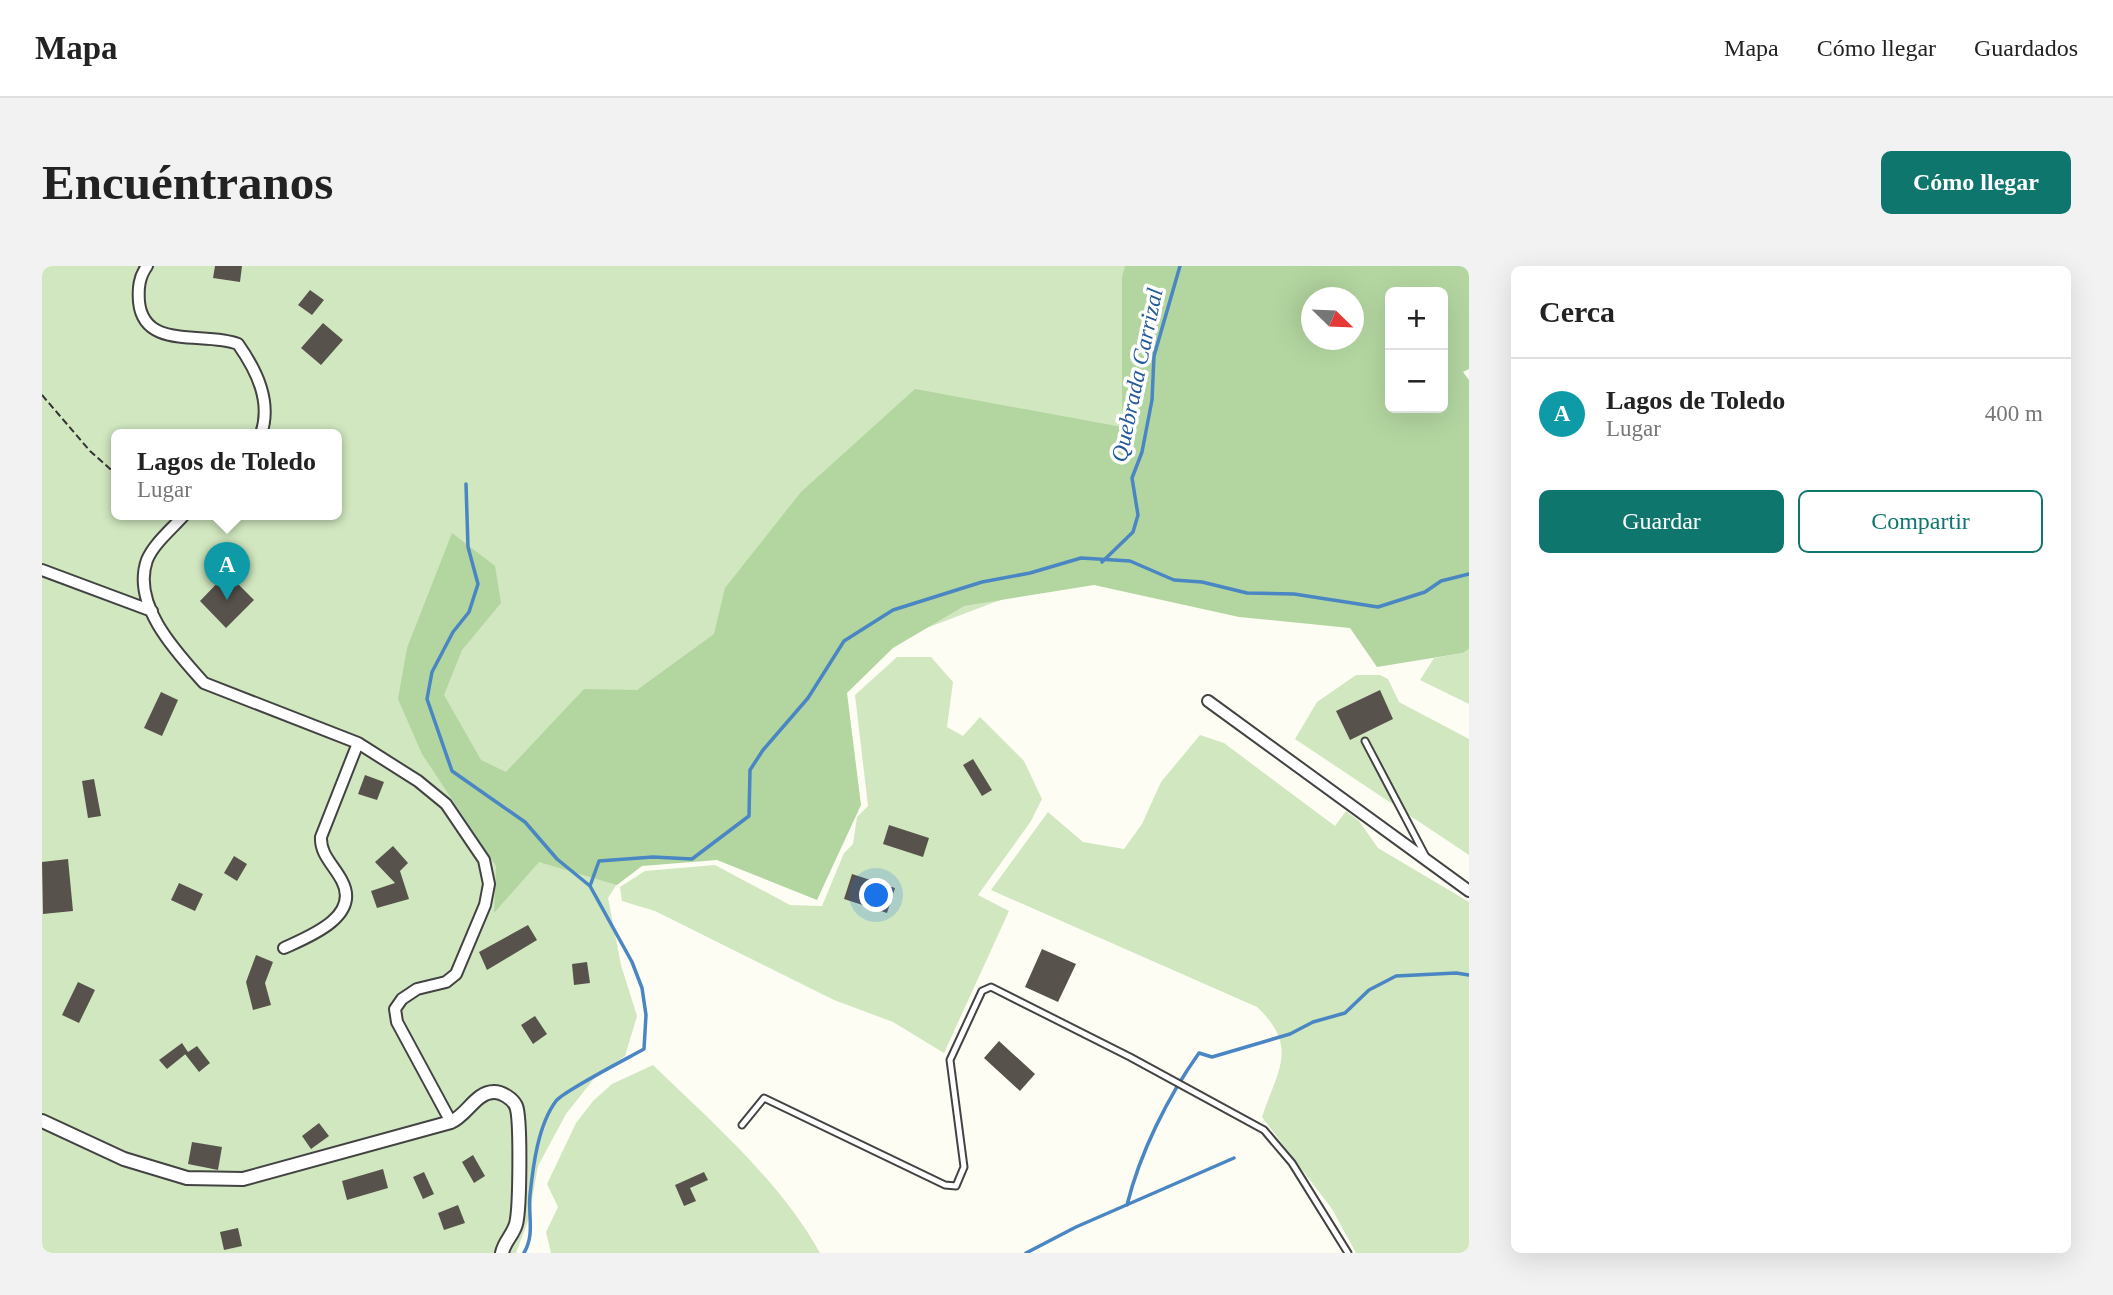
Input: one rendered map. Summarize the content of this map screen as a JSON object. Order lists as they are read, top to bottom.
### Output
{
  "water": ["Quebrada Carrizal"],
  "north": "bottom right",
  "page": {
    "header": "Mapa",
    "nav": ["Mapa", "Cómo llegar", "Guardados"],
    "buttons": [
      "Cómo llegar",
      ["Guardar", "Compartir"]
    ],
    "title": "Encuéntranos",
    "heading": "Cerca",
    "map_buttons": ["+", "−"],
    "list": [
      {
        "mark": "A",
        "name": "Lagos de Toledo",
        "note": "Lugar",
        "value": "400 m"
      }
    ],
    "popup": ["Lagos de Toledo", "Lugar"],
    "pins": "A"
  }
}
